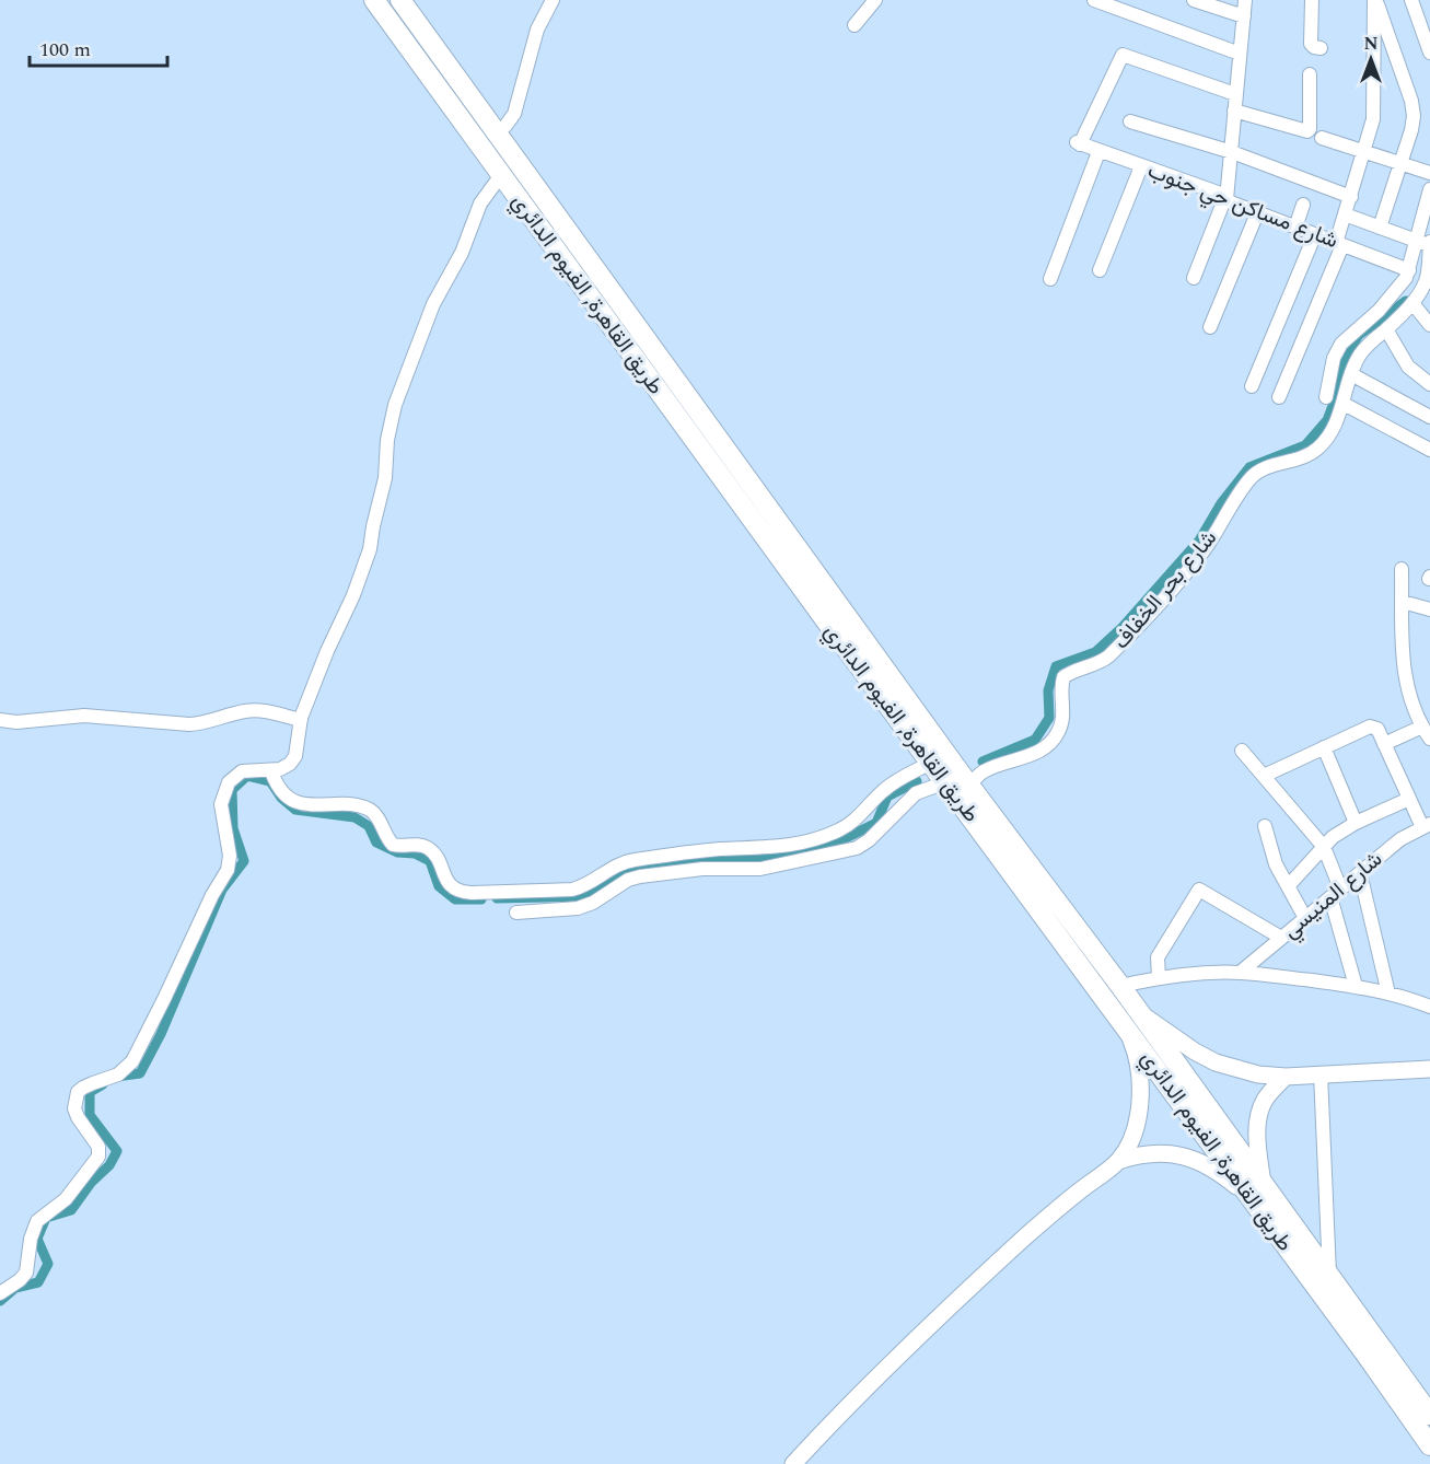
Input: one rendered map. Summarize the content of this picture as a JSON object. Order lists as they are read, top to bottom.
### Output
{
  "streets": {
    "highway": ["طريق القاهرة, الفيوم الدائري"],
    "street": ["شارع مساكن حي جنوب", "شارع بحر الخفاف", "شارع المنيسي"]
  },
  "crossings": [
    ["شارع مساكن حي جنوب", "شارع بحر الخفاف"],
    ["طريق القاهرة, الفيوم الدائري", "شارع بحر الخفاف"]
  ],
  "scale_bar": "100 m",
  "north": "top"
}
